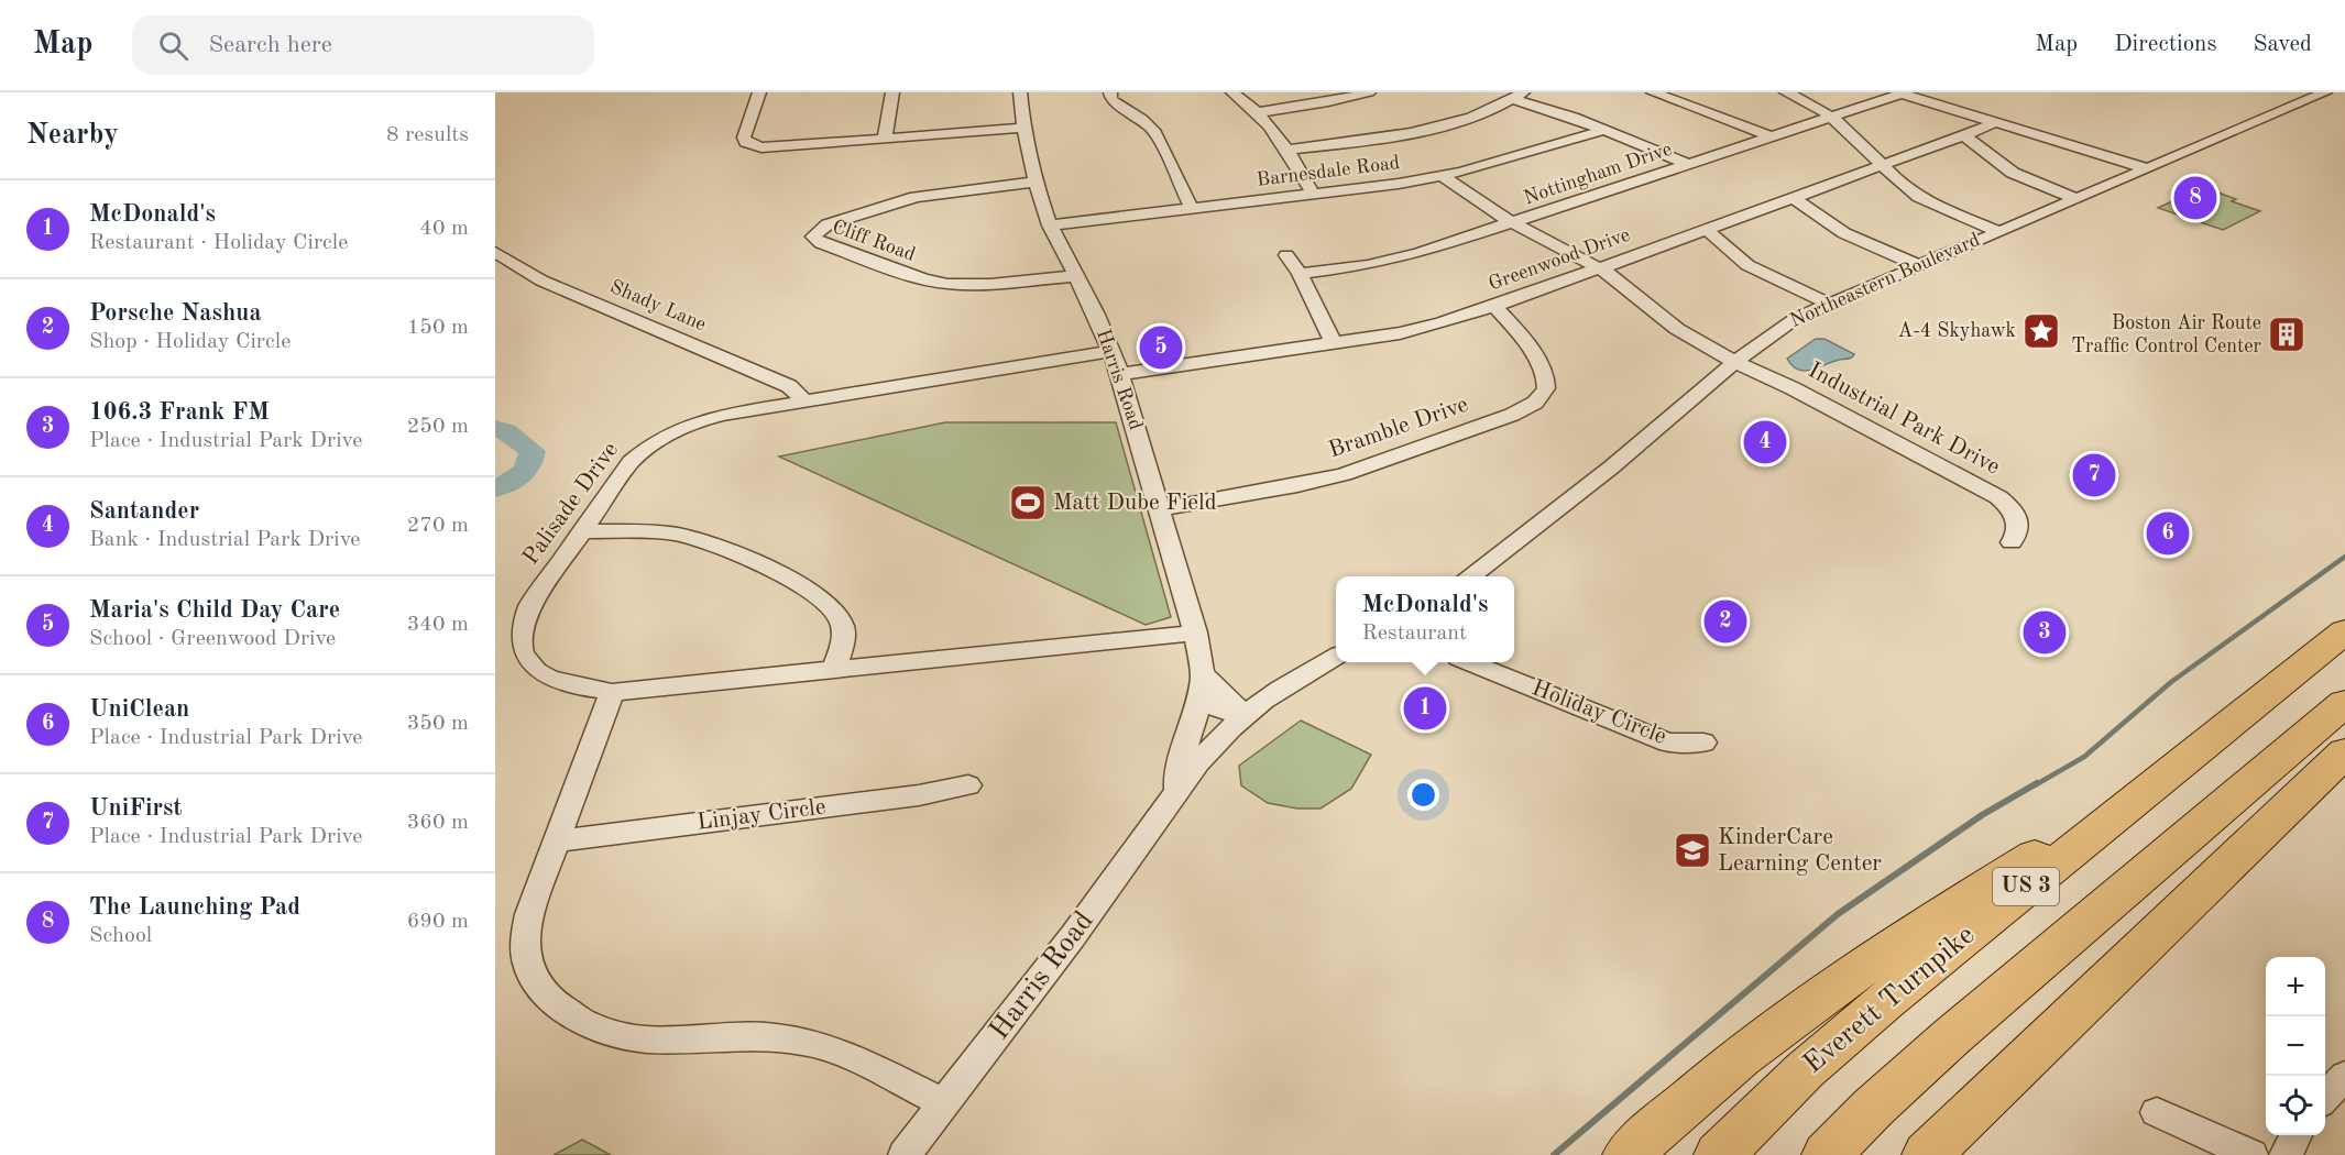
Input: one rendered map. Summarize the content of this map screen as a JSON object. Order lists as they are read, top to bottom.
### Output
{
  "streets": {
    "highway": ["US 3", "Everett Turnpike"],
    "street": [
      "Barnesdale Road",
      "Nottingham Drive",
      "Cliff Road",
      "Greenwood Drive",
      "Northeastern Boulevard",
      "Shady Lane",
      "Harris Road",
      "Industrial Park Drive",
      "Bramble Drive",
      "Palisade Drive",
      "Holiday Circle",
      "Linjay Circle"
    ]
  },
  "crossings": [
    ["Barnesdale Road", "Harris Road"],
    ["Cliff Road", "Harris Road"],
    ["Greenwood Drive", "Harris Road"],
    ["Greenwood Drive", "Bramble Drive"],
    ["Northeastern Boulevard", "Industrial Park Drive"],
    ["Shady Lane", "Palisade Drive"],
    ["Harris Road", "Bramble Drive"],
    ["Harris Road", "Palisade Drive"]
  ],
  "places": {
    "place": ["A-4 Skyhawk"],
    "building": ["Boston Air Route Traffic Control Center"],
    "sports": ["Matt Dube Field"],
    "school or university": ["KinderCare Learning Center"]
  },
  "page": {
    "header": "Map",
    "search": "Search here",
    "nav": ["Map", "Directions", "Saved"],
    "heading": ["Nearby", "8 results"],
    "pins": [
      "8",
      "5",
      "4",
      "7",
      "6",
      "2",
      "3",
      "1"
    ],
    "list": [
      {
        "mark": "1",
        "name": "McDonald's",
        "note": "Restaurant · Holiday Circle",
        "value": "40 m"
      },
      {
        "mark": "2",
        "name": "Porsche Nashua",
        "note": "Shop · Holiday Circle",
        "value": "150 m"
      },
      {
        "mark": "3",
        "name": "106.3 Frank FM",
        "note": "Place · Industrial Park Drive",
        "value": "250 m"
      },
      {
        "mark": "4",
        "name": "Santander",
        "note": "Bank · Industrial Park Drive",
        "value": "270 m"
      },
      {
        "mark": "5",
        "name": "Maria's Child Day Care",
        "note": "School · Greenwood Drive",
        "value": "340 m"
      },
      {
        "mark": "6",
        "name": "UniClean",
        "note": "Place · Industrial Park Drive",
        "value": "350 m"
      },
      {
        "mark": "7",
        "name": "UniFirst",
        "note": "Place · Industrial Park Drive",
        "value": "360 m"
      },
      {
        "mark": "8",
        "name": "The Launching Pad",
        "note": "School",
        "value": "690 m"
      }
    ],
    "popup": ["McDonald's", "Restaurant"],
    "map_buttons": ["+", "−"]
  }
}
